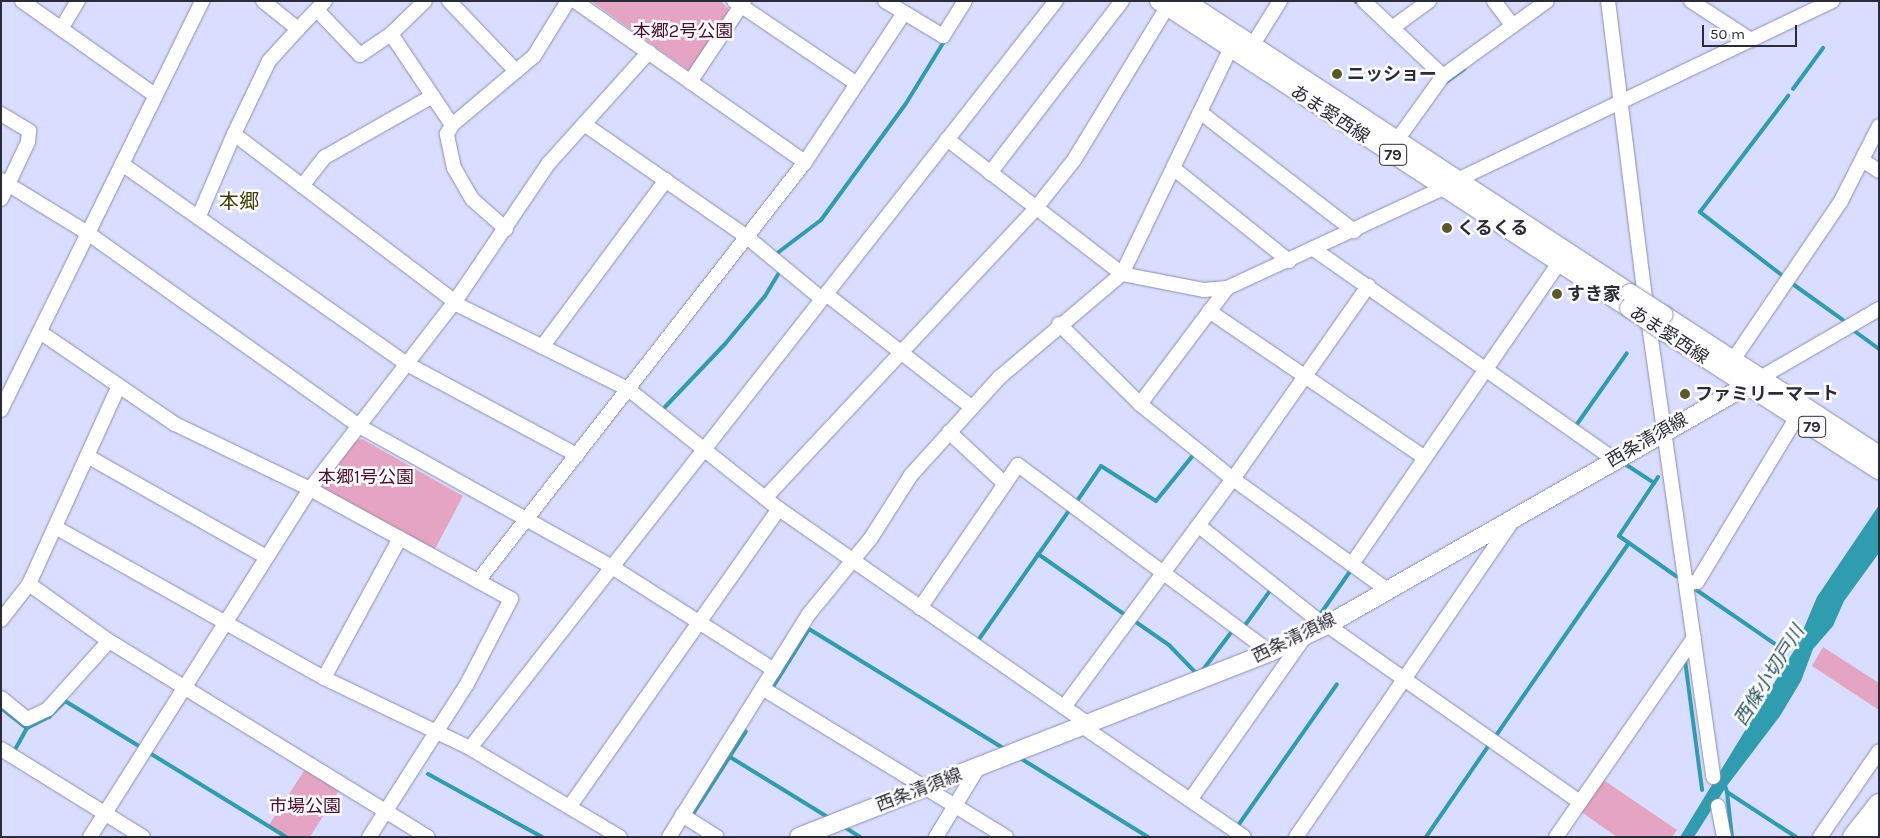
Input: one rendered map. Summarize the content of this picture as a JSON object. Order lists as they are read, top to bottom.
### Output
{
  "streets": {
    "main road": ["あま愛西線", "79", "西条清須線"]
  },
  "crossings": [
    ["あま愛西線", "西条清須線"]
  ],
  "districts": ["本郷"],
  "water": ["西條小切戸川"],
  "parks": ["本郷2号公園", "本郷1号公園", "市場公園"],
  "places": [
    "ニッショー",
    "くるくる",
    "すき家",
    "ファミリーマート"
  ],
  "scale_bar": "50 m"
}
